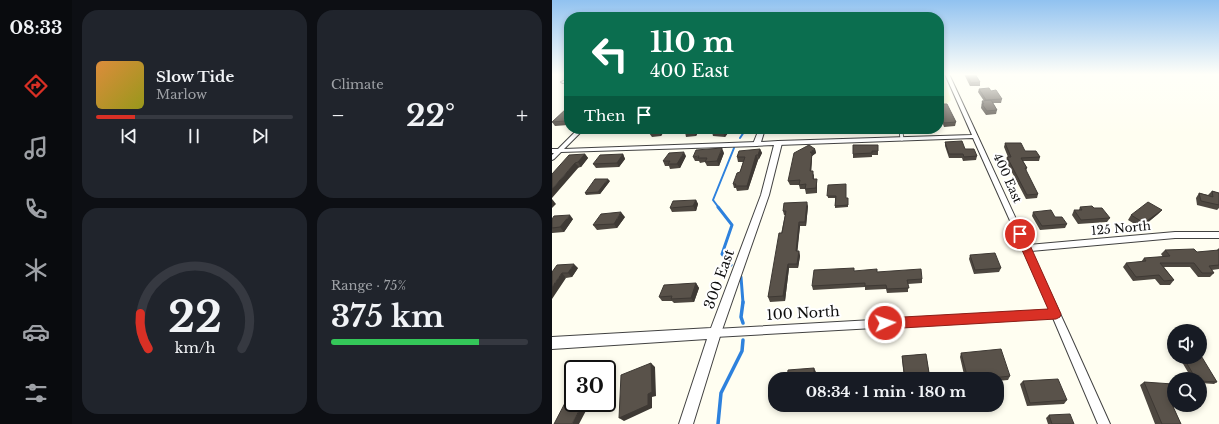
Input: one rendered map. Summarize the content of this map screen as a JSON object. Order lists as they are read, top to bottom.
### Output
{
  "streets": {
    "street": [
      "400 East",
      "125 North",
      "300 East",
      "100 North"
    ]
  },
  "crossings": [
    ["400 East", "125 North"],
    ["400 East", "100 North"],
    ["300 East", "100 North"]
  ],
  "page": {
    "tabs": "08:33",
    "tile": [
      "Climate",
      ["Range · 75%", "375 km"]
    ],
    "turn": ["110 m", "400 East"],
    "song": ["Slow Tide", "Marlow"],
    "then": "Then",
    "heat": ["−", "22°", "+"],
    "limit": "30",
    "trip": "08:34 · 1 min · 180 m",
    "gauge": ["22", "km/h"]
  }
}
